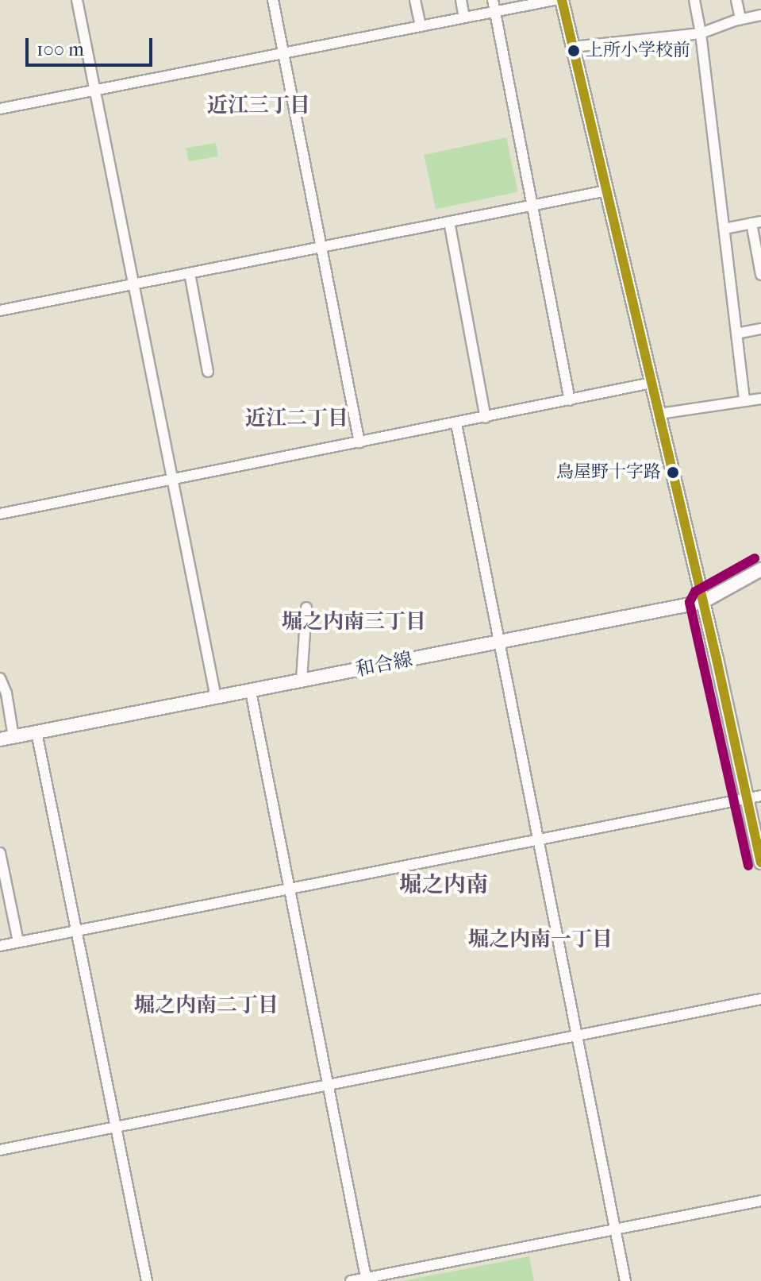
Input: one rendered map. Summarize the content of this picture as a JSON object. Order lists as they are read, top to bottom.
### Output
{
  "streets": {
    "main road": ["和合線"]
  },
  "districts": [
    "近江三丁目",
    "近江二丁目",
    "堀之内南三丁目",
    "堀之内南",
    "堀之内南一丁目",
    "堀之内南二丁目"
  ],
  "places": ["上所小学校前", "鳥屋野十字路"],
  "scale_bar": "100 m"
}
